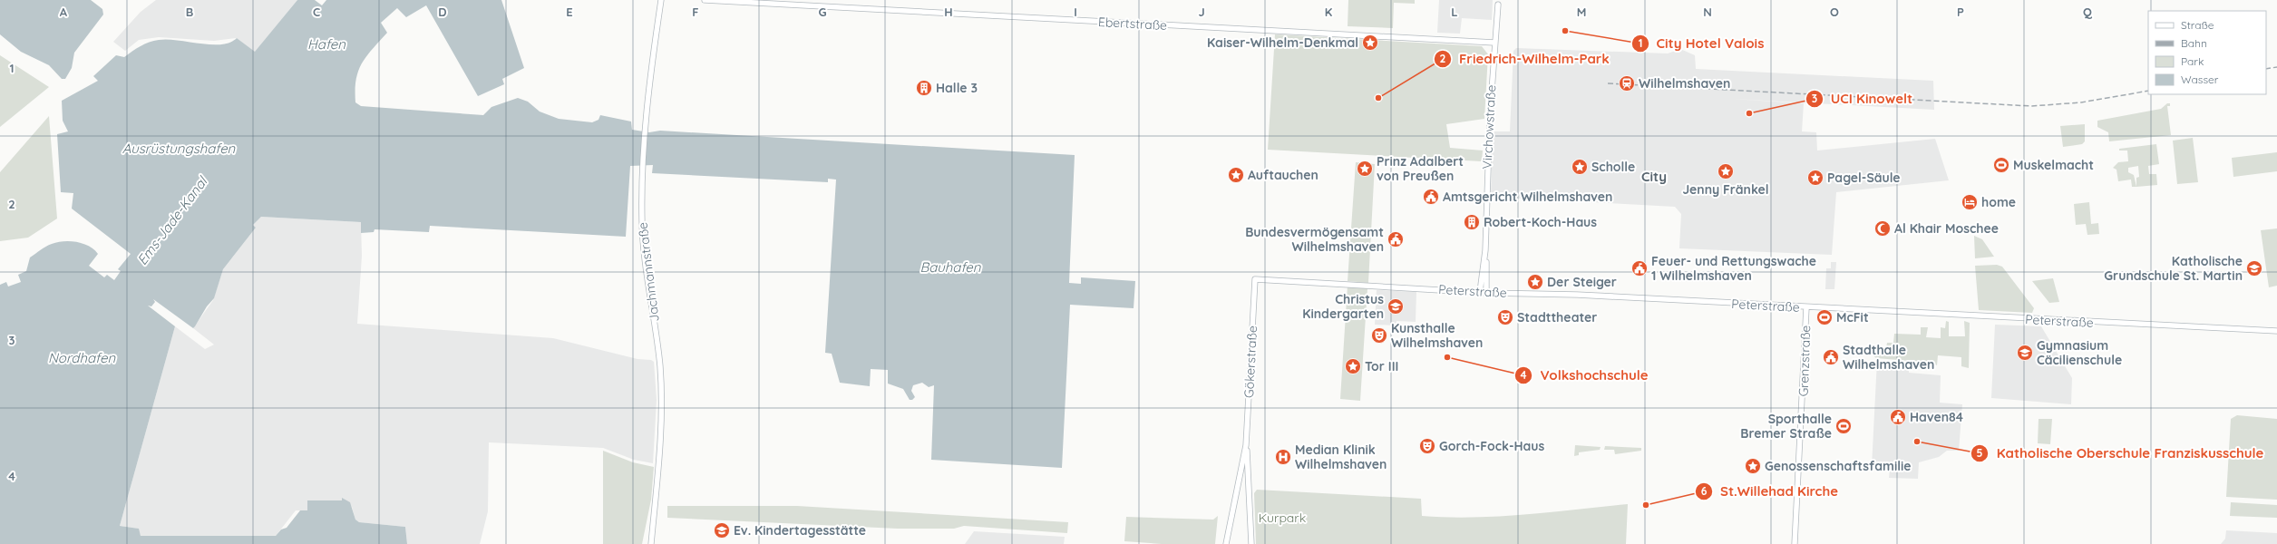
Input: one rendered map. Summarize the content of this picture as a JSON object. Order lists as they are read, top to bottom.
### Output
{
  "streets": {
    "street": [
      "Ebertstraße",
      "Virchowstraße",
      "Jachmannstraße",
      "Peterstraße",
      "Grenzstraße",
      "Gökerstraße"
    ]
  },
  "crossings": [
    ["Ebertstraße", "Virchowstraße"],
    ["Virchowstraße", "Peterstraße"],
    ["Peterstraße", "Grenzstraße"],
    ["Peterstraße", "Gökerstraße"]
  ],
  "districts": ["City"],
  "water": [
    "Hafen",
    "Ausrüstungshafen",
    "Ems-Jade-Kanal",
    "Bauhafen",
    "Nordhafen"
  ],
  "parks": ["Kurpark"],
  "places": {
    "other": [
      "City Hotel Valois",
      "Friedrich-Wilhelm-Park",
      "UCI Kinowelt",
      "Volkshochschule",
      "Katholische Oberschule Franziskusschule",
      "St.Willehad Kirche"
    ],
    "place": [
      "Kaiser-Wilhelm-Denkmal",
      "Scholle",
      "Prinz Adalbert von Preußen",
      "Jenny Fränkel",
      "Auftauchen",
      "Pagel-Säule",
      "Der Steiger",
      "Tor III",
      "Genossenschaftsfamilie"
    ],
    "station": ["Wilhelmshaven"],
    "building": ["Halle 3", "Robert-Koch-Haus"],
    "sports": ["Muskelmacht", "McFit", "Sporthalle Bremer Straße"],
    "public building": [
      "Amtsgericht Wilhelmshaven",
      "Bundesvermögensamt Wilhelmshaven",
      "Feuer- und Rettungswache 1 Wilhelmshaven",
      "Stadthalle Wilhelmshaven",
      "Haven84"
    ],
    "hotel": ["home"],
    "mosque": ["Al Khair Moschee"],
    "school or university": [
      "Katholische Grundschule St. Martin",
      "Christus Kindergarten",
      "Gymnasium Cäcilienschule",
      "Ev. Kindertagesstätte"
    ],
    "theatre": ["Stadttheater", "Kunsthalle Wilhelmshaven", "Gorch-Fock-Haus"],
    "hospital": ["Median Klinik Wilhelmshaven"]
  },
  "legend": [
    "Straße",
    "Bahn",
    "Park",
    "Wasser"
  ],
  "grid": {
    "columns": [
      "A",
      "B",
      "C",
      "D",
      "E",
      "F",
      "G",
      "H",
      "I",
      "J",
      "K",
      "L",
      "M",
      "N",
      "O",
      "P",
      "Q"
    ],
    "rows": [
      "1",
      "2",
      "3",
      "4"
    ]
  }
}
